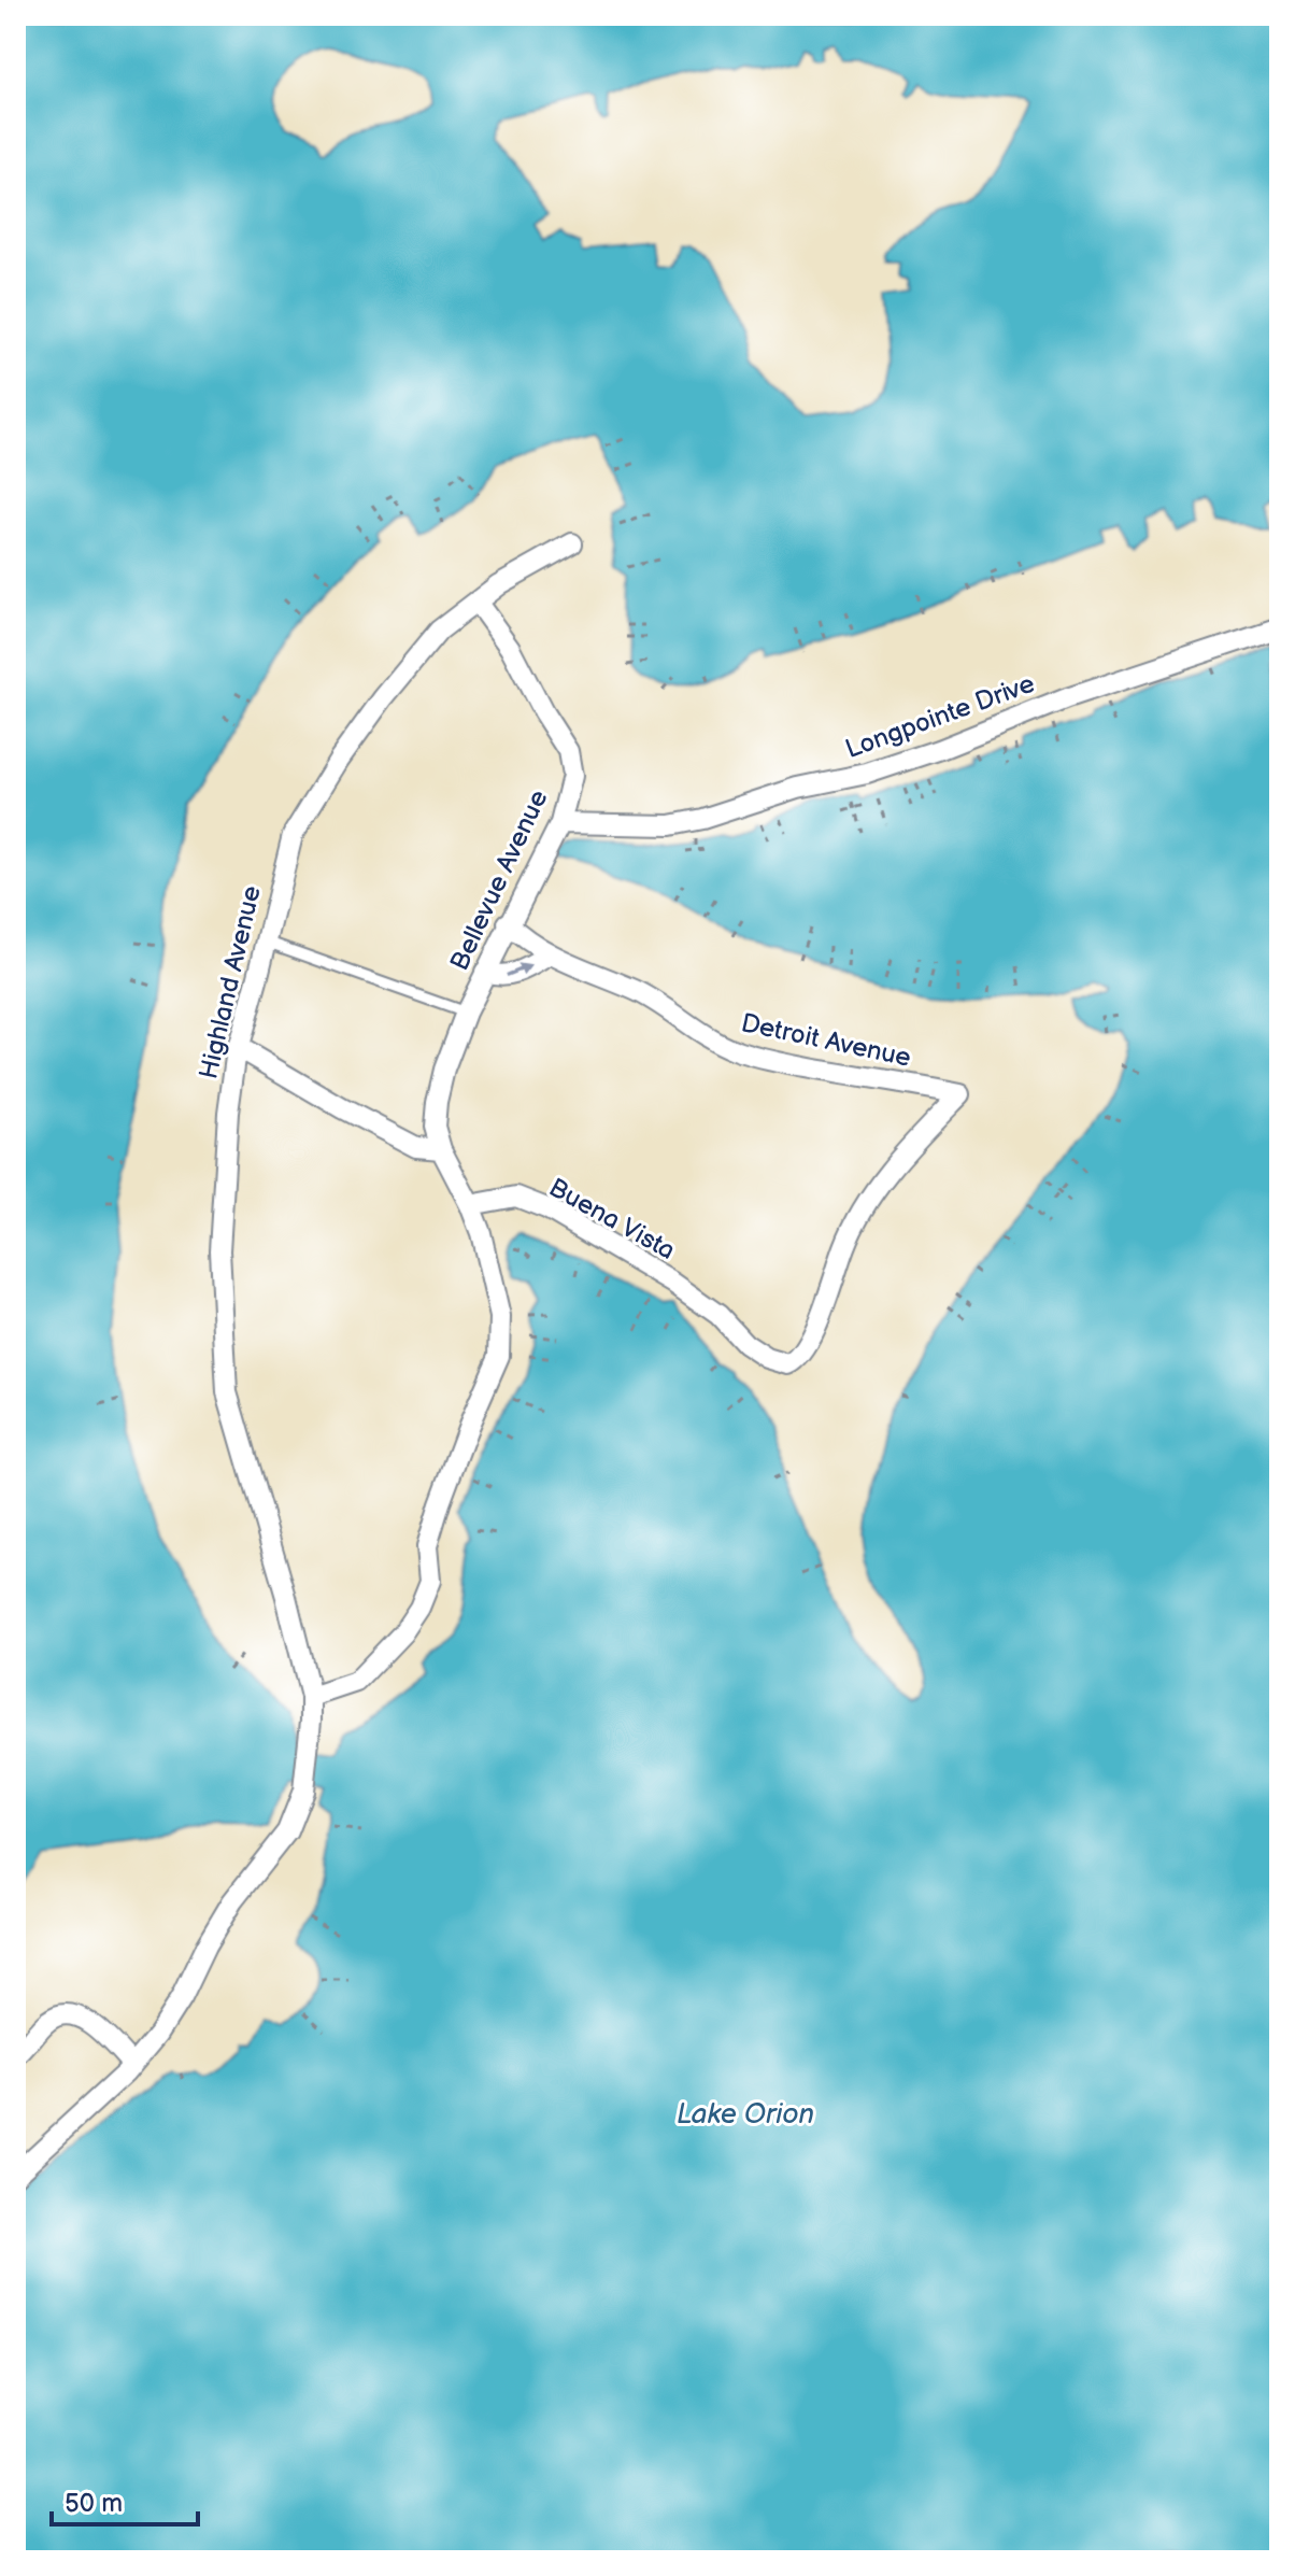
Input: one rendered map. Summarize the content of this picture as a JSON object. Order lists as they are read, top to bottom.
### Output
{
  "streets": {
    "street": [
      "Longpointe Drive",
      "Bellevue Avenue",
      "Highland Avenue",
      "Detroit Avenue",
      "Buena Vista"
    ]
  },
  "crossings": [
    ["Longpointe Drive", "Bellevue Avenue"],
    ["Bellevue Avenue", "Highland Avenue"],
    ["Bellevue Avenue", "Detroit Avenue"],
    ["Detroit Avenue", "Buena Vista"]
  ],
  "water": ["Lake Orion"],
  "scale_bar": "50 m"
}
